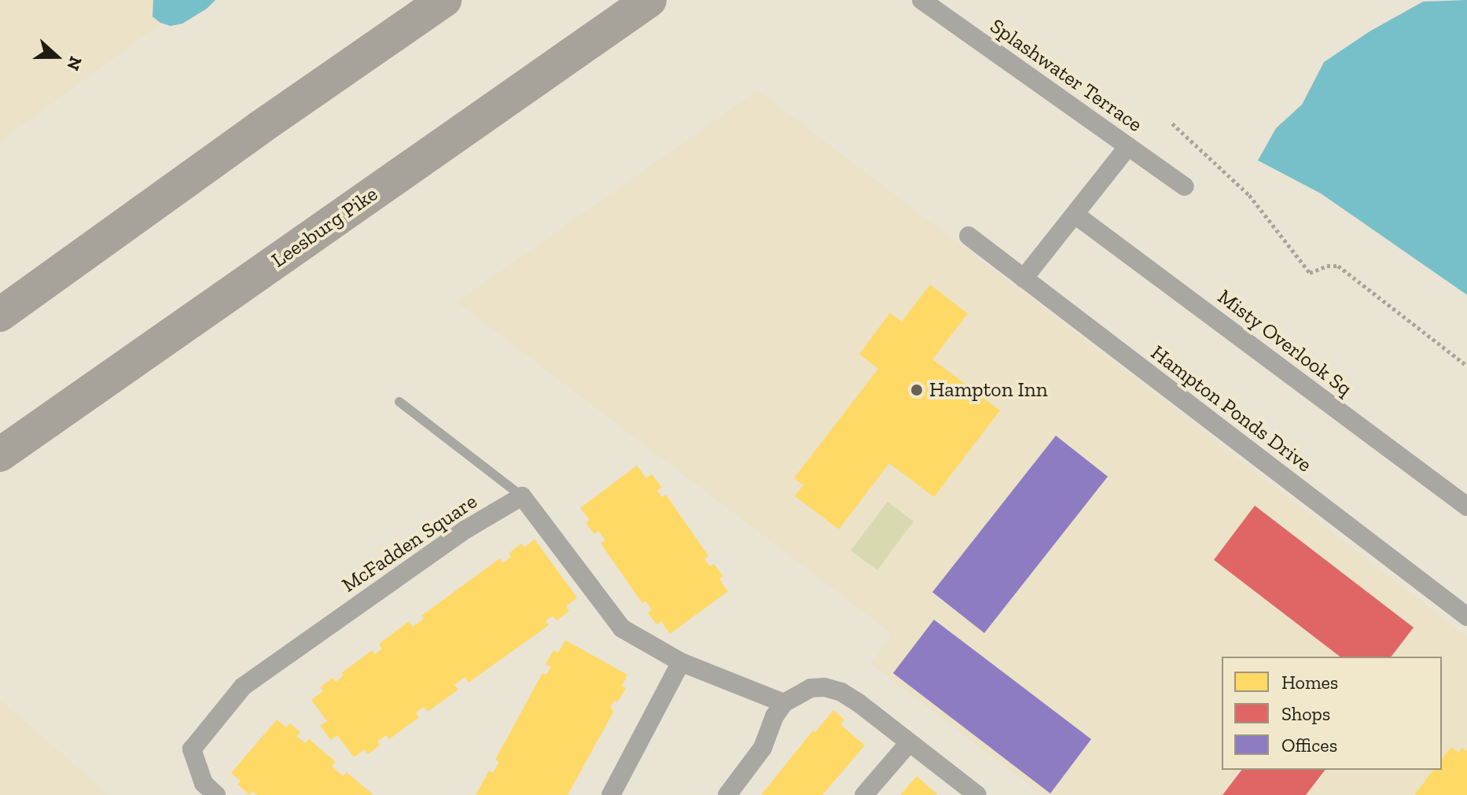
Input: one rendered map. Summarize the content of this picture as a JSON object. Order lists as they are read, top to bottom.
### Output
{
  "streets": {
    "highway": ["Leesburg Pike"],
    "street": [
      "Splashwater Terrace",
      "Misty Overlook Sq",
      "Hampton Ponds Drive",
      "McFadden Square"
    ]
  },
  "places": ["Hampton Inn"],
  "legend": ["Homes", "Shops", "Offices"],
  "north": "right"
}
